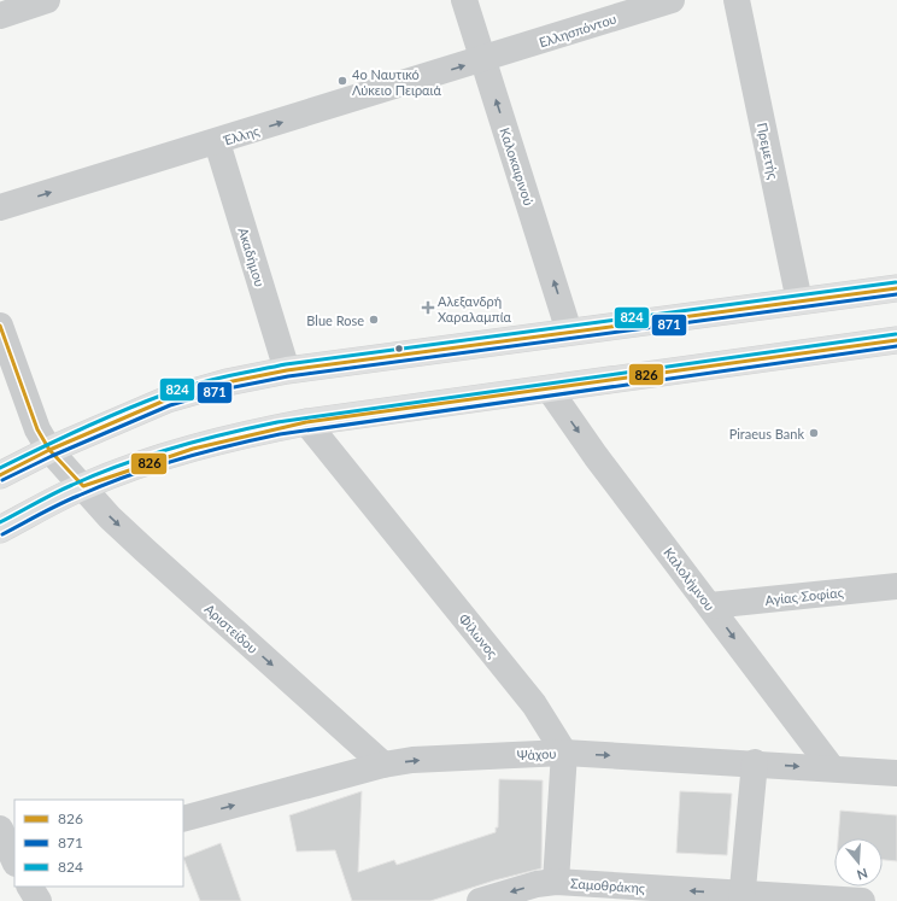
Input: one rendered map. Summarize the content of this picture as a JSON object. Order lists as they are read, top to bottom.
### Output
{
  "streets": {
    "street": [
      "Ελλησπόντου",
      "Έλλης",
      "Πρεμετής",
      "Καλοκαιρινού",
      "Ακαδήμου",
      "Καλολήμνου",
      "Αγίας Σοφίας",
      "Αριστείδου",
      "Φίλωνος",
      "Ψάχου",
      "Σαμοθράκης"
    ]
  },
  "crossings": [
    ["Ελλησπόντου", "Έλλης"],
    ["Ελλησπόντου", "Καλοκαιρινού"],
    ["Έλλης", "Καλοκαιρινού"],
    ["Έλλης", "Ακαδήμου"],
    ["Καλολήμνου", "Αγίας Σοφίας"],
    ["Καλολήμνου", "Ψάχου"],
    ["Αριστείδου", "Ψάχου"],
    ["Φίλωνος", "Ψάχου"]
  ],
  "one_way": [
    "Έλλης",
    "Καλοκαιρινού",
    "Καλολήμνου",
    "Αριστείδου",
    "Ψάχου",
    "Σαμοθράκης"
  ],
  "places": {
    "other": ["4ο Ναυτικό Λύκειο Πειραιά", "Blue Rose", "Piraeus Bank"],
    "health": ["Αλεξανδρή Χαραλαμπία"]
  },
  "lines": ["transit line 824", "transit line 826", "transit line 871"],
  "legend": ["826", "871", "824"],
  "north": "bottom"
}
